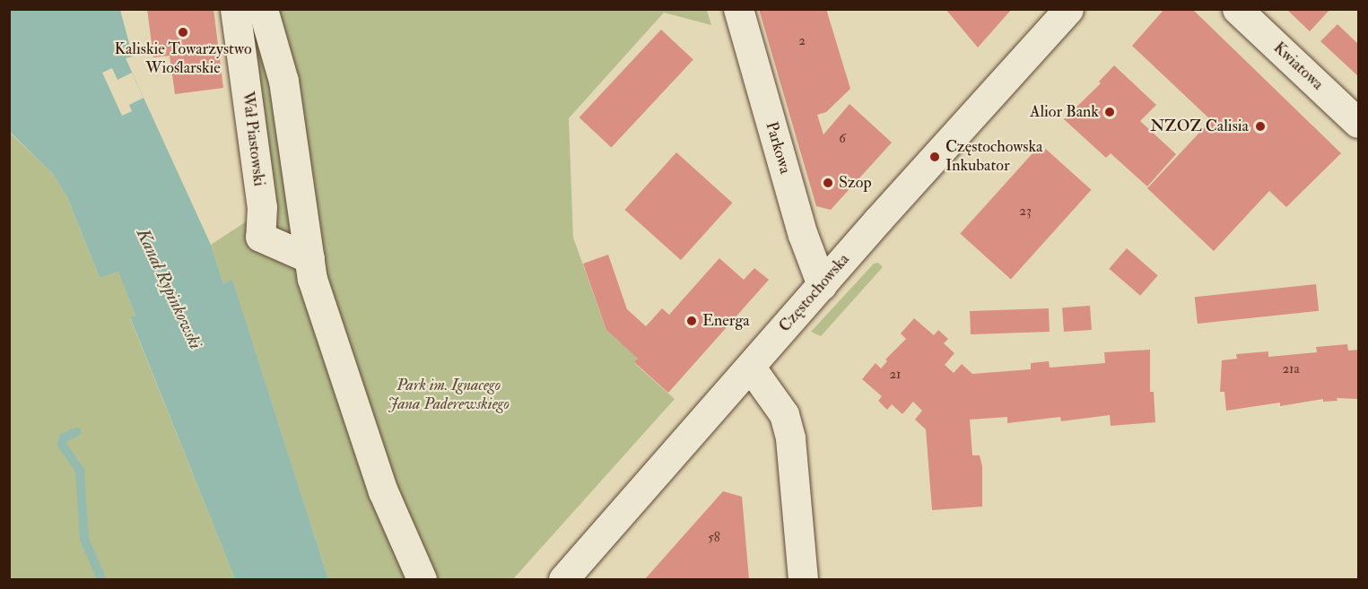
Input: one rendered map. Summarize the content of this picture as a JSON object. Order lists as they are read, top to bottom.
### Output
{
  "streets": {
    "street": [
      "Kwiatowa",
      "Wał Piastowski",
      "Parkowa",
      "Częstochowska"
    ]
  },
  "crossings": [
    ["Parkowa", "Częstochowska"]
  ],
  "water": ["Kanał Rypinkowski"],
  "parks": ["Park im. Ignacego Jana Paderewskiego"],
  "places": [
    "Kaliskie Towarzystwo Wioślarskie",
    "Alior Bank",
    "NZOZ Calisia",
    "Częstochowska Inkubator",
    "Szop",
    "Energa"
  ],
  "house_numbers": [
    "2",
    "6",
    "23",
    "21a",
    "21",
    "58"
  ]
}
